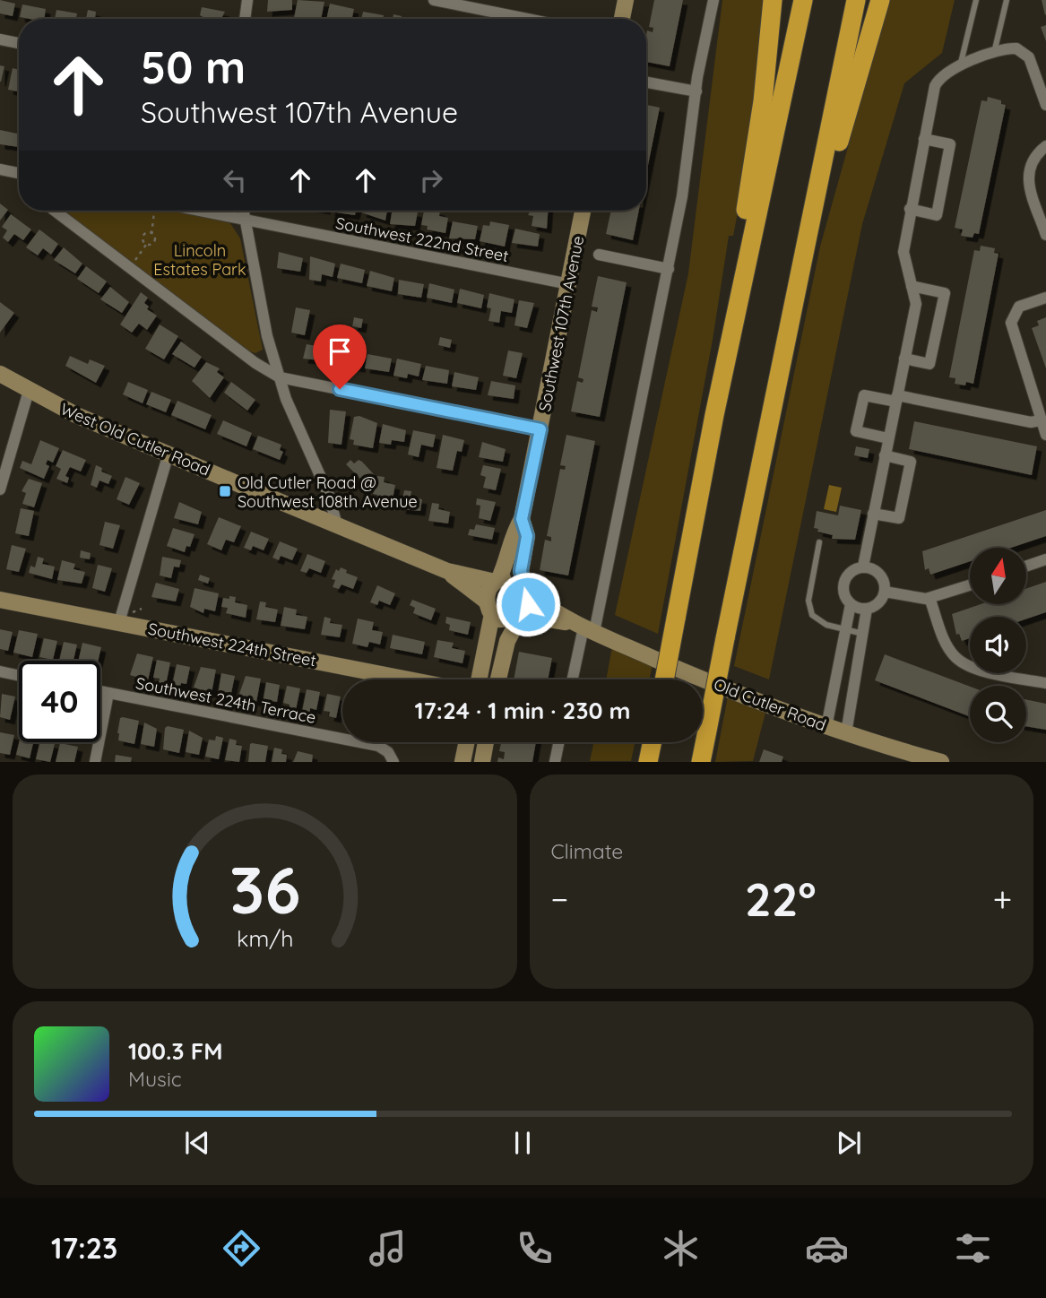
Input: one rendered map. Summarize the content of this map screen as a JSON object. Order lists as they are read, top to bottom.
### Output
{
  "streets": {
    "street": [
      "Southwest 222nd Street",
      "Southwest 107th Avenue",
      "West Old Cutler Road",
      "Southwest 224th Street",
      "Southwest 224th Terrace",
      "Old Cutler Road"
    ]
  },
  "crossings": [
    ["Southwest 222nd Street", "Southwest 107th Avenue"],
    ["West Old Cutler Road", "Old Cutler Road"]
  ],
  "parks": ["Lincoln Estates Park"],
  "places": {
    "transit": ["Old Cutler Road @ Southwest 108th Avenue"]
  },
  "north": "top",
  "page": {
    "turn": ["50 m", "Southwest 107th Avenue"],
    "limit": "40",
    "trip": "17:24 · 1 min · 230 m",
    "tile": "Climate",
    "heat": ["−", "22°", "+"],
    "song": ["100.3 FM", "Music"],
    "tabs": "17:23",
    "gauge": ["36", "km/h"]
  }
}
